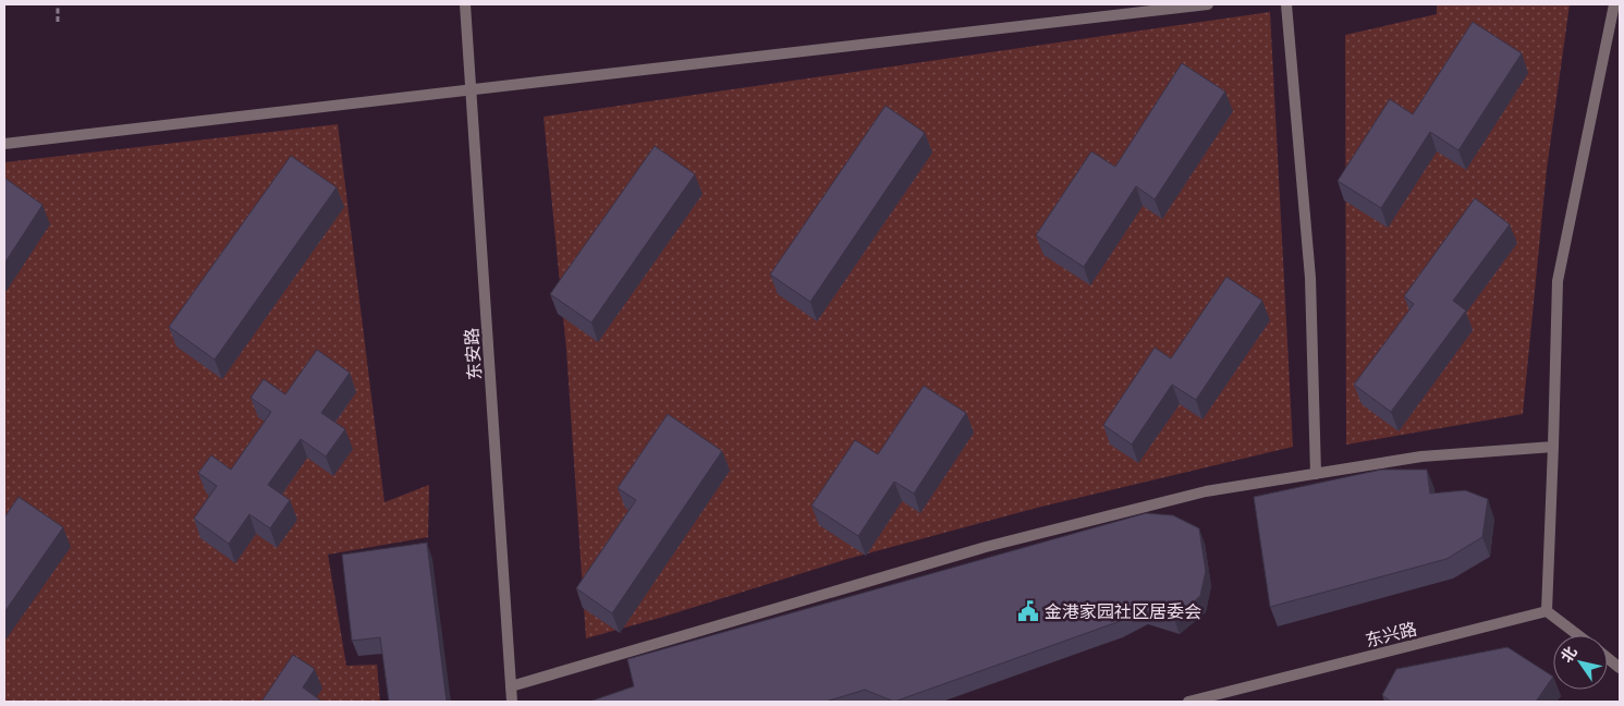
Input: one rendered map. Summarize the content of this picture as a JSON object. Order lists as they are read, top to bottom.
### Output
{
  "streets": {
    "street": ["东安路", "东兴路"]
  },
  "places": {
    "public building": ["金港家园社区居委会"]
  },
  "north": "top left"
}
